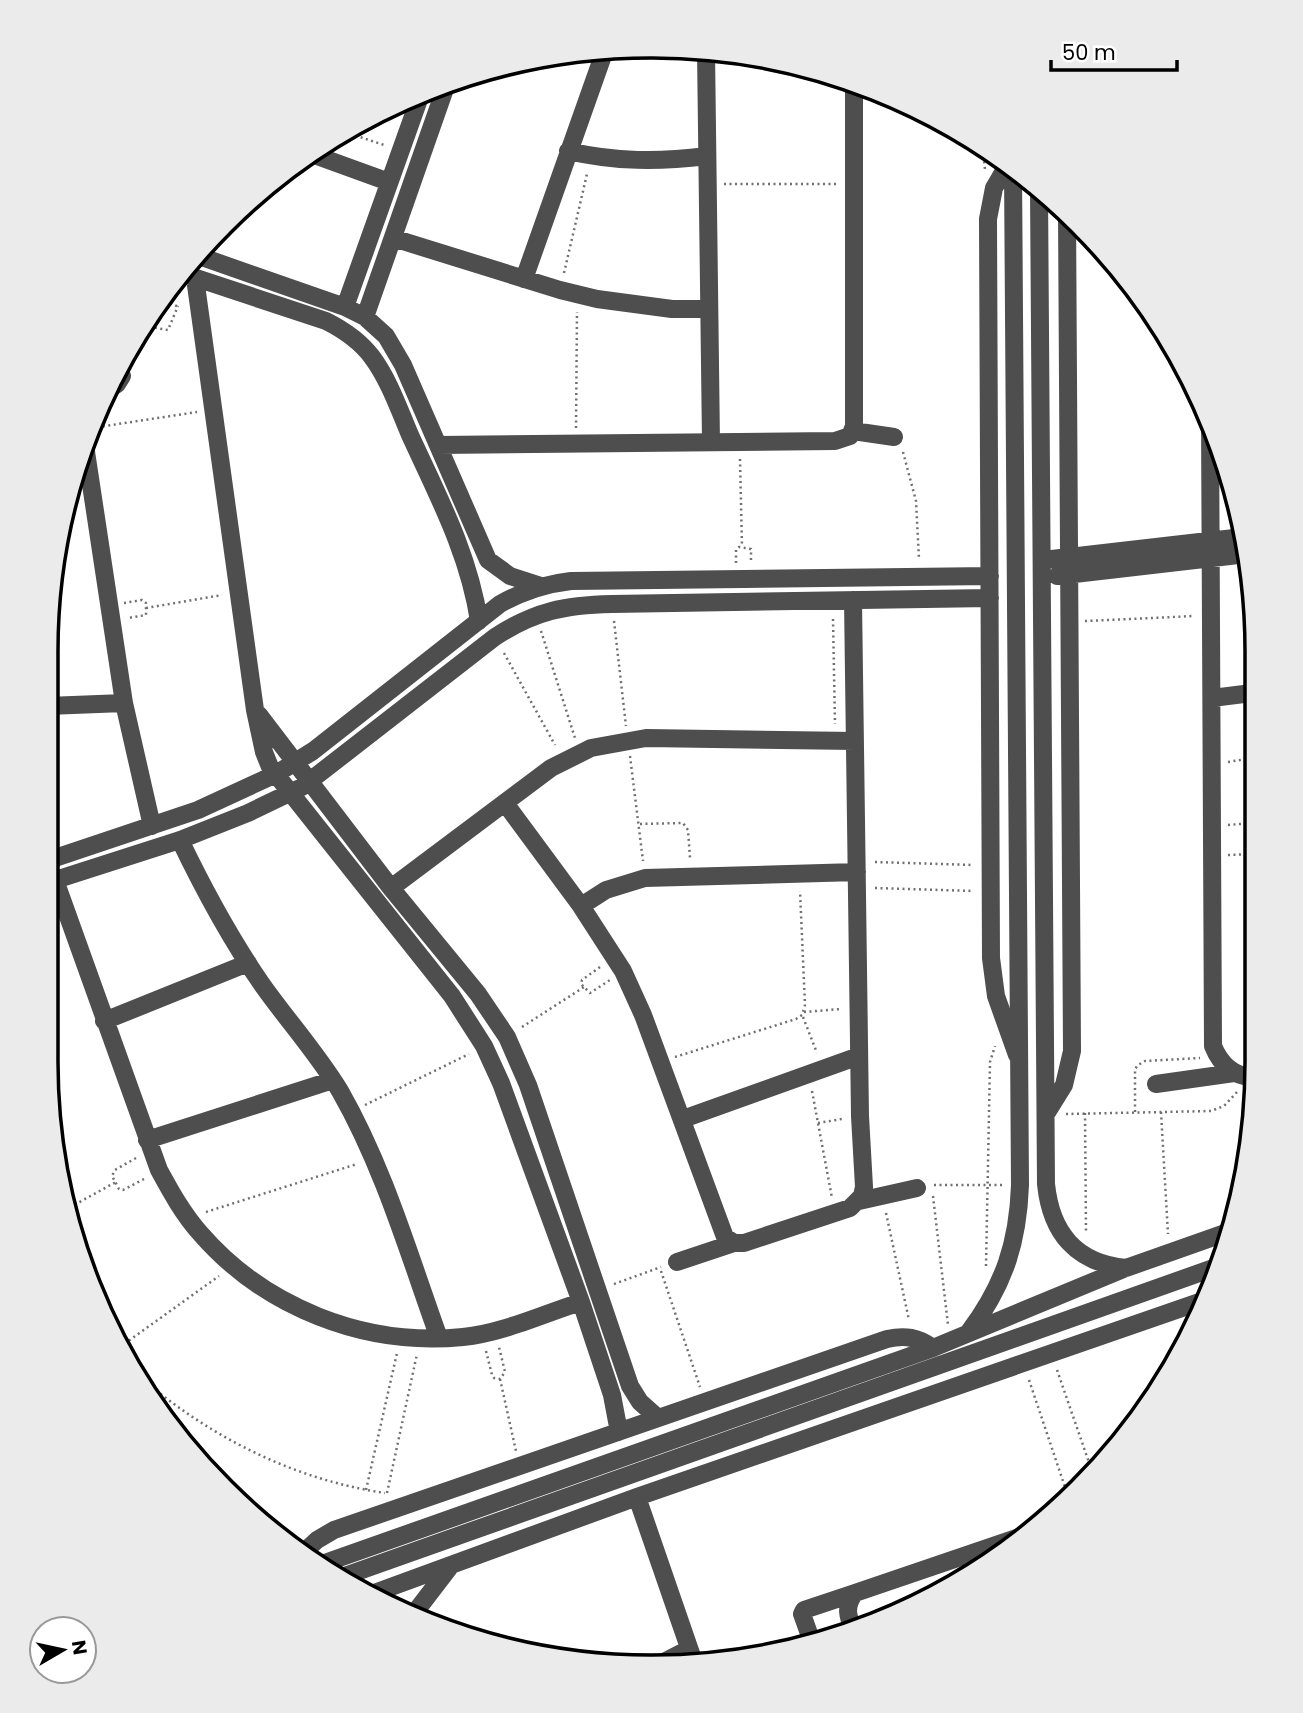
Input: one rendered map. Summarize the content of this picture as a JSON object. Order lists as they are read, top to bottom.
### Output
{
  "scale_bar": "50 m",
  "north": "right"
}
